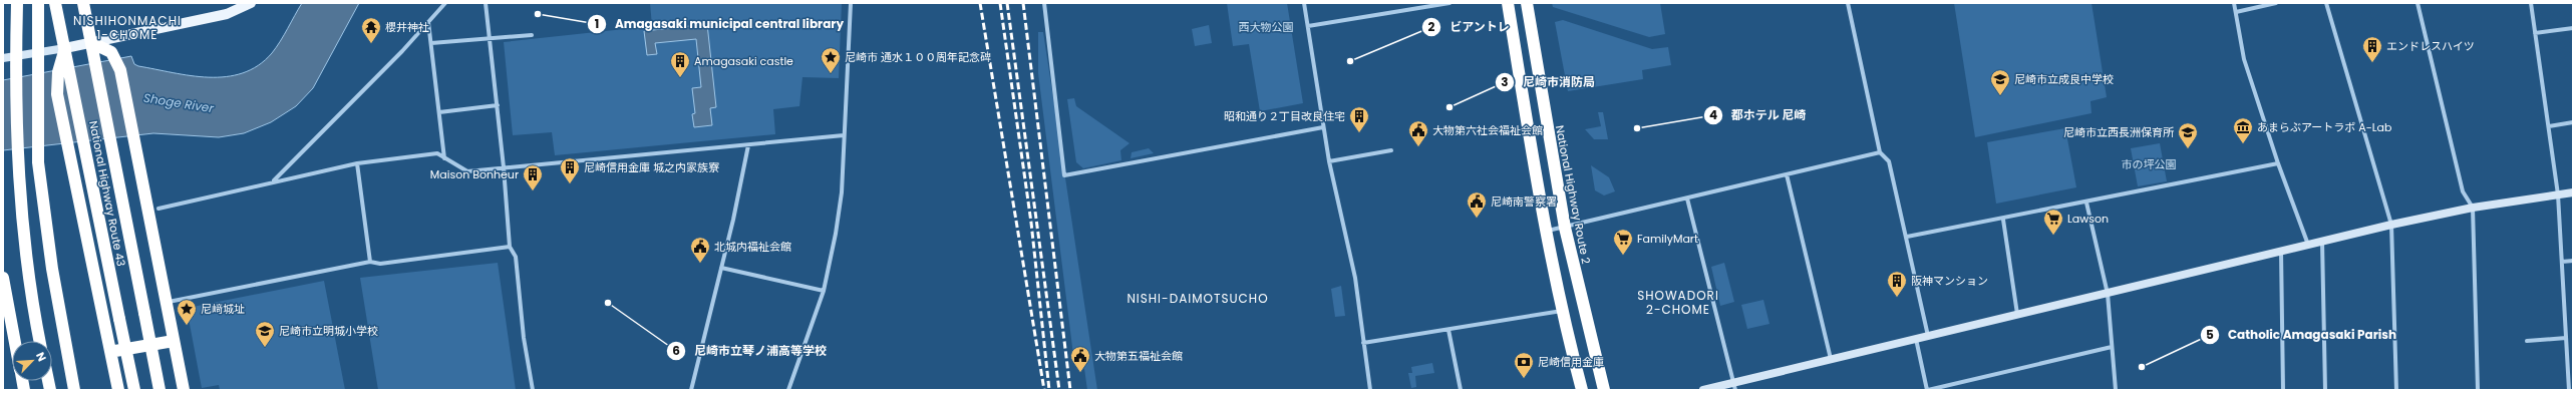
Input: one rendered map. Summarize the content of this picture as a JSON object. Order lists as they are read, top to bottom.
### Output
{
  "streets": {
    "highway": ["National Highway Route 43", "National Highway Route 2"]
  },
  "districts": ["NISHIHONMACHI 1-CHOME", "SHOWADORI 2-CHOME", "NISHI-DAIMOTSUCHO"],
  "water": ["Shoge River"],
  "parks": ["西大物公園", "市の坪公園"],
  "places": {
    "other": [
      "Amagasaki municipal central library",
      "ビアントレ",
      "尼崎市消防局",
      "都ホテル 尼崎",
      "尼崎市立琴ノ浦高等学校",
      "Catholic Amagasaki Parish"
    ],
    "temple": ["櫻井神社"],
    "building": [
      "エンドレスハイツ",
      "Amagasaki castle",
      "昭和通り２丁目改良住宅",
      "尼崎信用金庫 城之内家族寮",
      "Maison Bonheur",
      "阪神マンション"
    ],
    "place": ["尼崎市 通水１００周年記念碑", "尼﨑城址"],
    "school or university": ["尼崎市立成良中学校", "尼崎市立西長洲保育所", "尼崎市立明城小学校"],
    "museum": ["あまらぶアートラボ A-Lab"],
    "public building": [
      "大物第六社会福祉会館",
      "尼崎南警察署",
      "北城内福祉会館",
      "大物第五福祉会館"
    ],
    "supermarket": ["Lawson", "FamilyMart"],
    "bank": ["尼崎信用金庫"]
  },
  "north": "top right"
}
